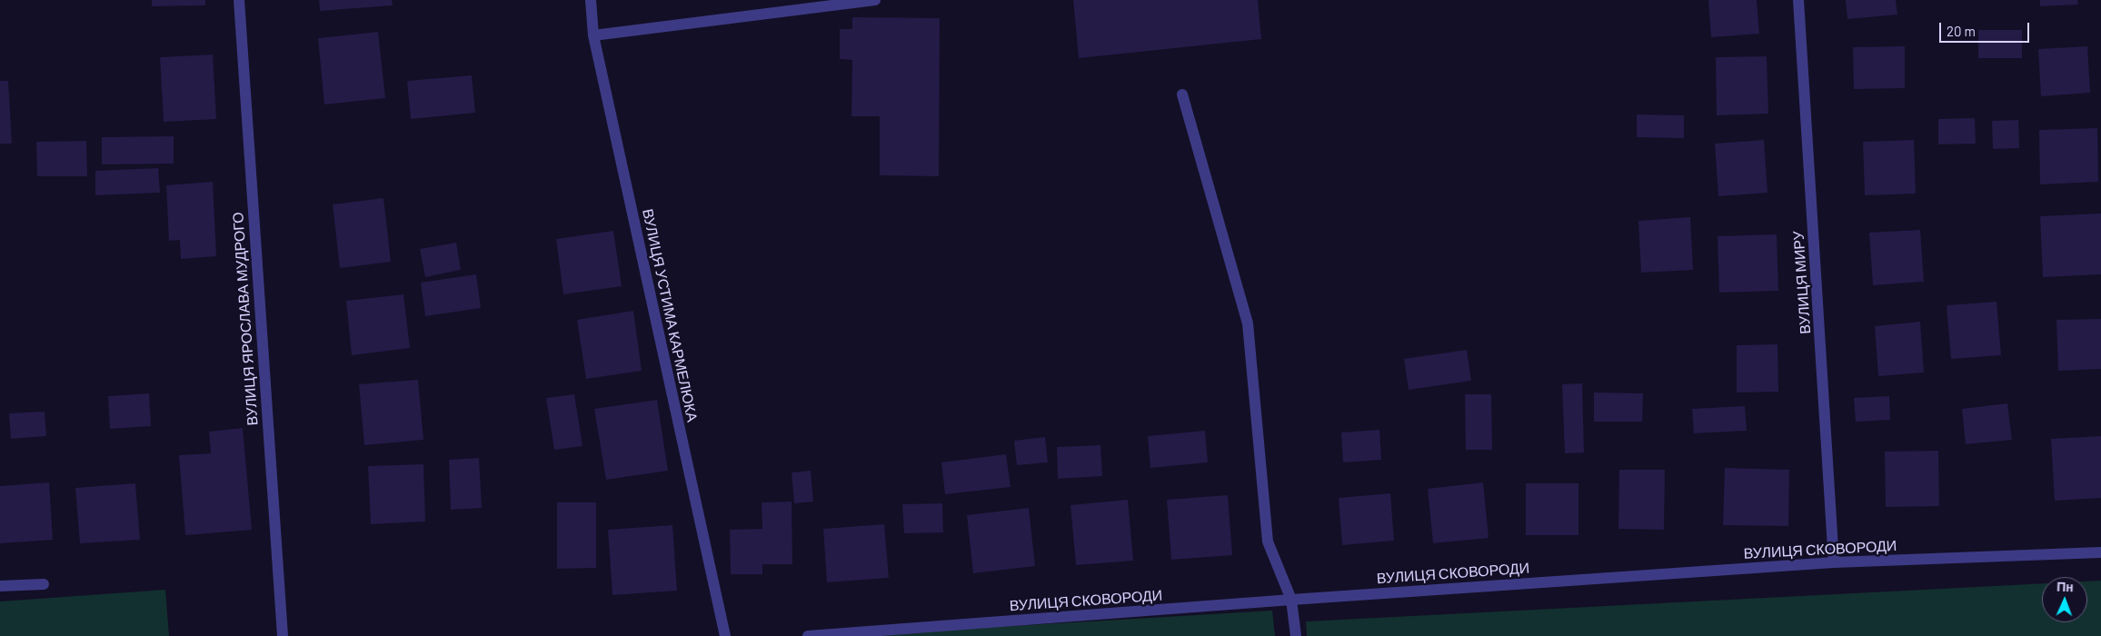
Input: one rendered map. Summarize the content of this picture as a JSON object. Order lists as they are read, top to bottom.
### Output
{
  "streets": {
    "street": [
      "ВУЛИЦЯ МИРУ",
      "ВУЛИЦЯ УСТИМА КАРМЕЛЮКА",
      "ВУЛИЦЯ ЯРОСЛАВА МУДРОГО",
      "ВУЛИЦЯ СКОВОРОДИ"
    ]
  },
  "crossings": [
    ["ВУЛИЦЯ МИРУ", "ВУЛИЦЯ СКОВОРОДИ"]
  ],
  "scale_bar": "20 m",
  "north": "top"
}
